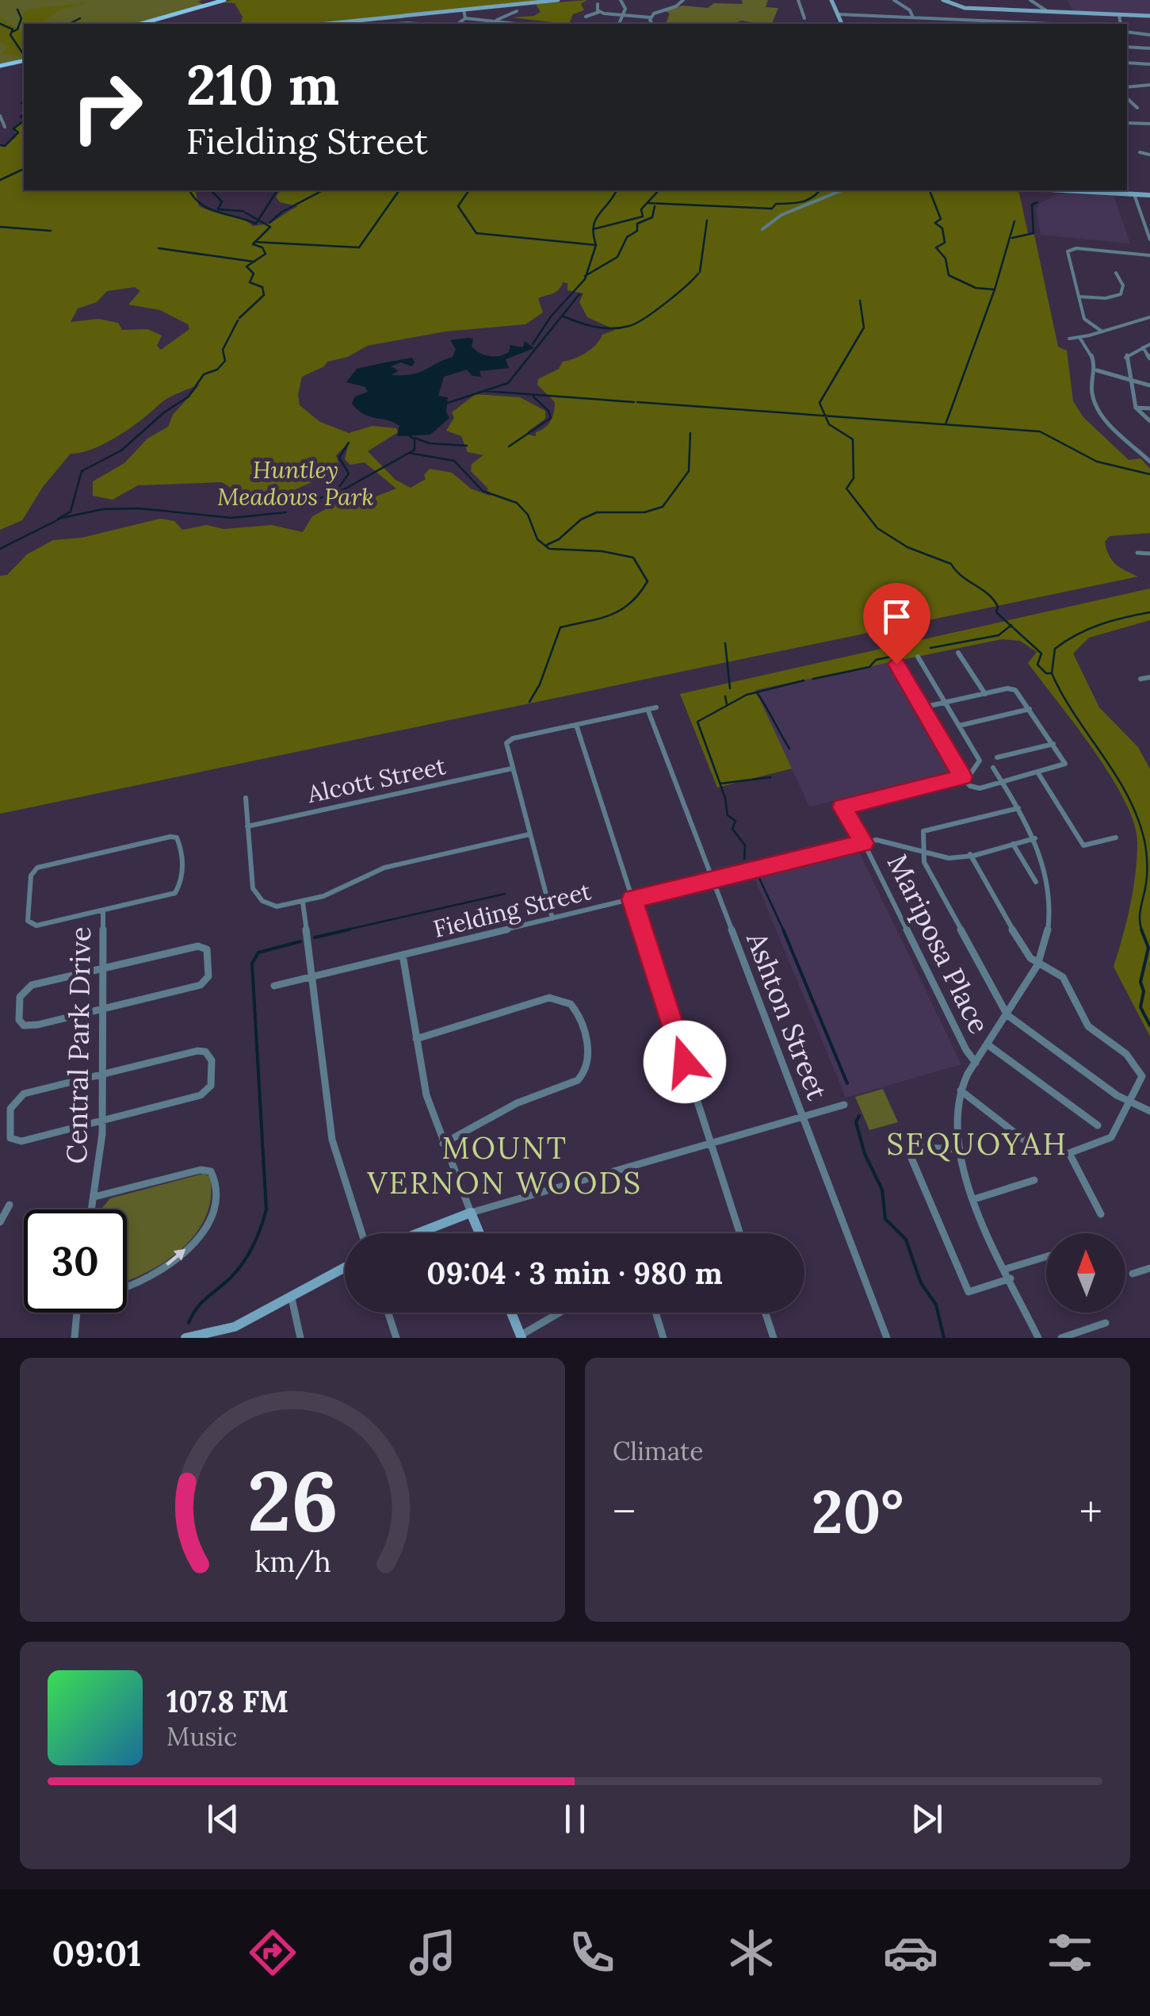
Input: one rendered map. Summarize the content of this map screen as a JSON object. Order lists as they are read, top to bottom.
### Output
{
  "streets": {
    "street": [
      "Alcott Street",
      "Fielding Street",
      "Mariposa Place",
      "Ashton Street",
      "Central Park Drive"
    ]
  },
  "crossings": [
    ["Fielding Street", "Mariposa Place"],
    ["Fielding Street", "Ashton Street"]
  ],
  "districts": ["SEQUOYAH", "MOUNT VERNON WOODS"],
  "parks": ["Huntley Meadows Park"],
  "north": "top",
  "page": {
    "turn": ["210 m", "Fielding Street"],
    "limit": "30",
    "trip": "09:04 · 3 min · 980 m",
    "tile": "Climate",
    "heat": ["−", "20°", "+"],
    "song": ["107.8 FM", "Music"],
    "tabs": "09:01",
    "gauge": ["26", "km/h"]
  }
}
